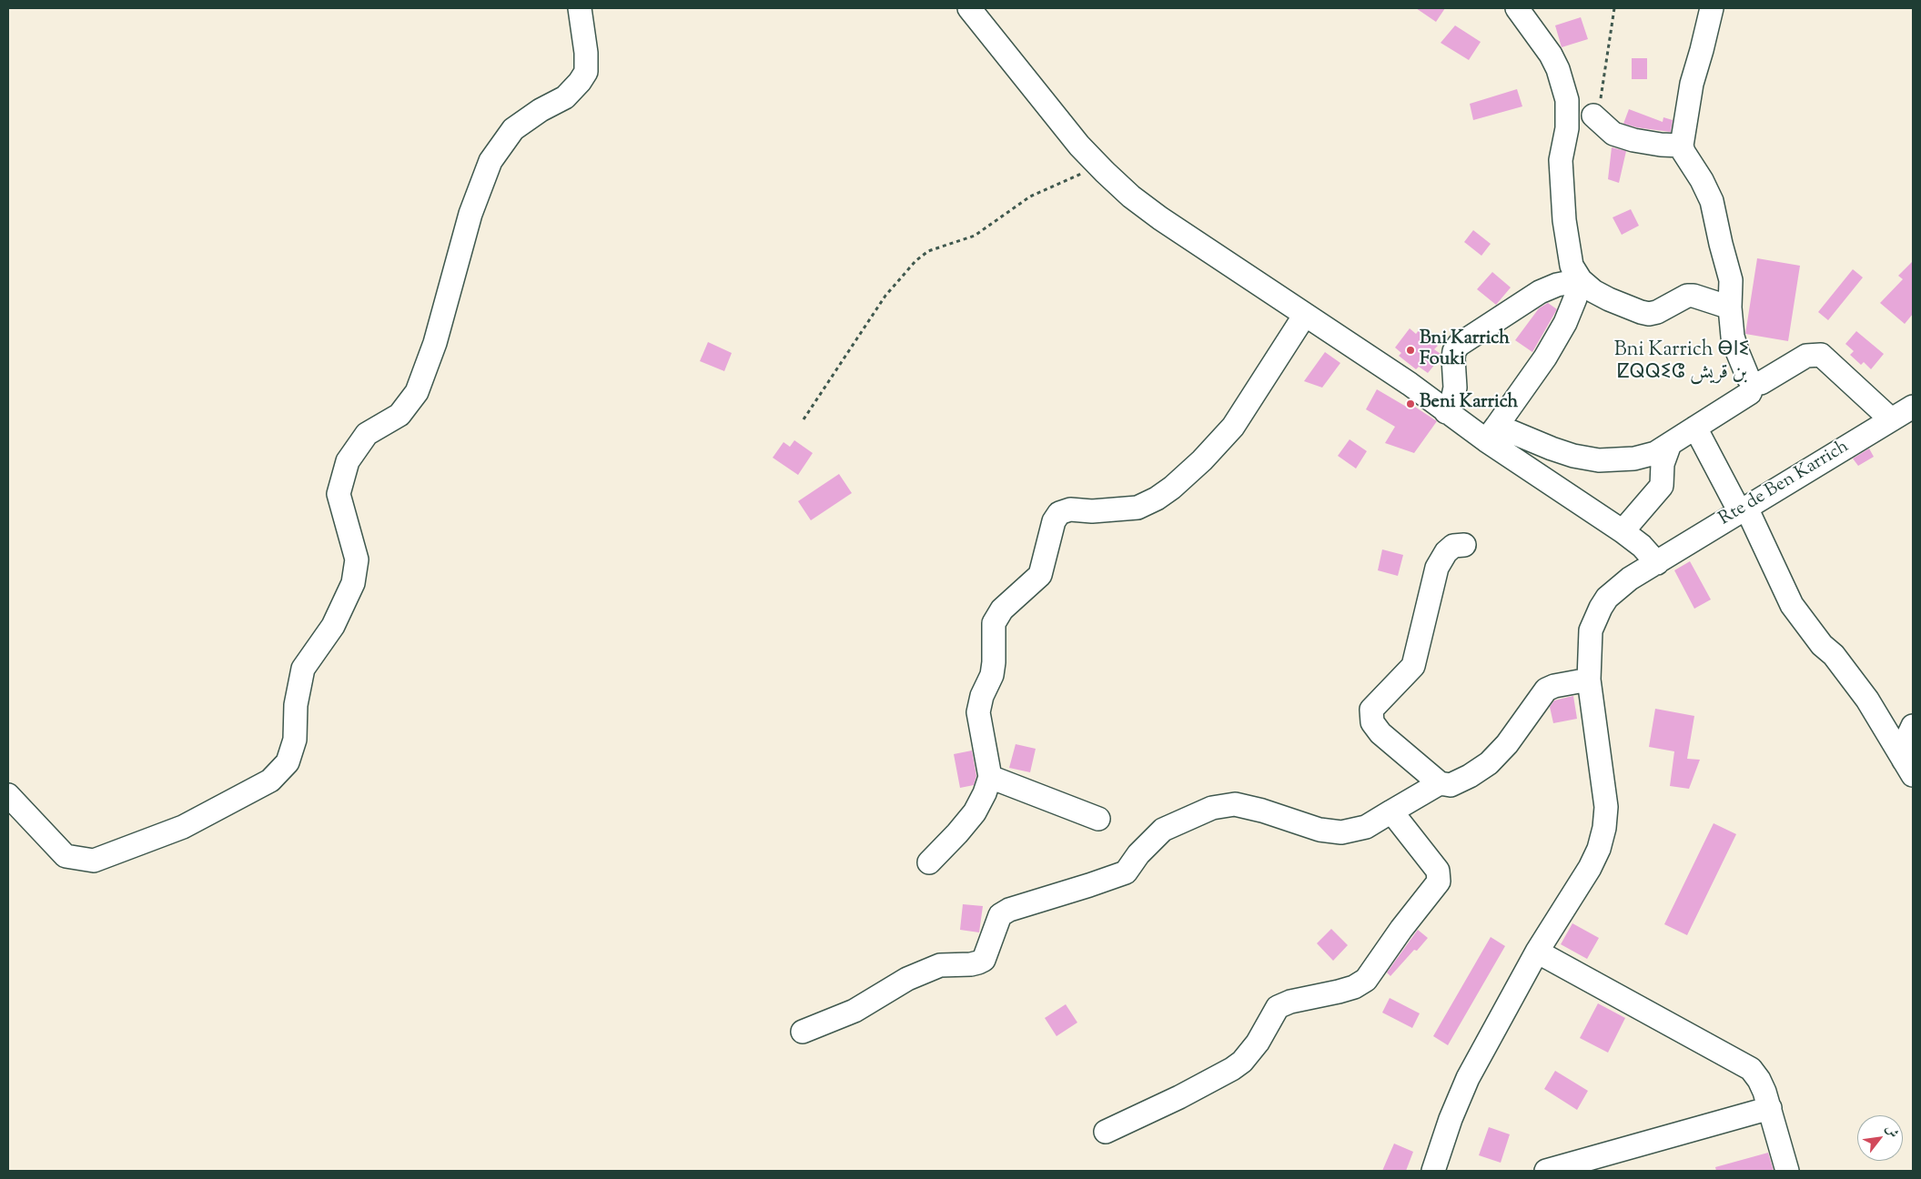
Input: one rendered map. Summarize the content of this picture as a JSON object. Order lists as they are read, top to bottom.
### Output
{
  "streets": {
    "street": ["Rte de Ben Karrich"]
  },
  "districts": ["Bni Karrich ⴱⵏⵉ ⵇⵕⵕⵉⵛ بن قريش"],
  "places": ["Bni Karrich Fouki", "Beni Karrich"],
  "north": "top right"
}
